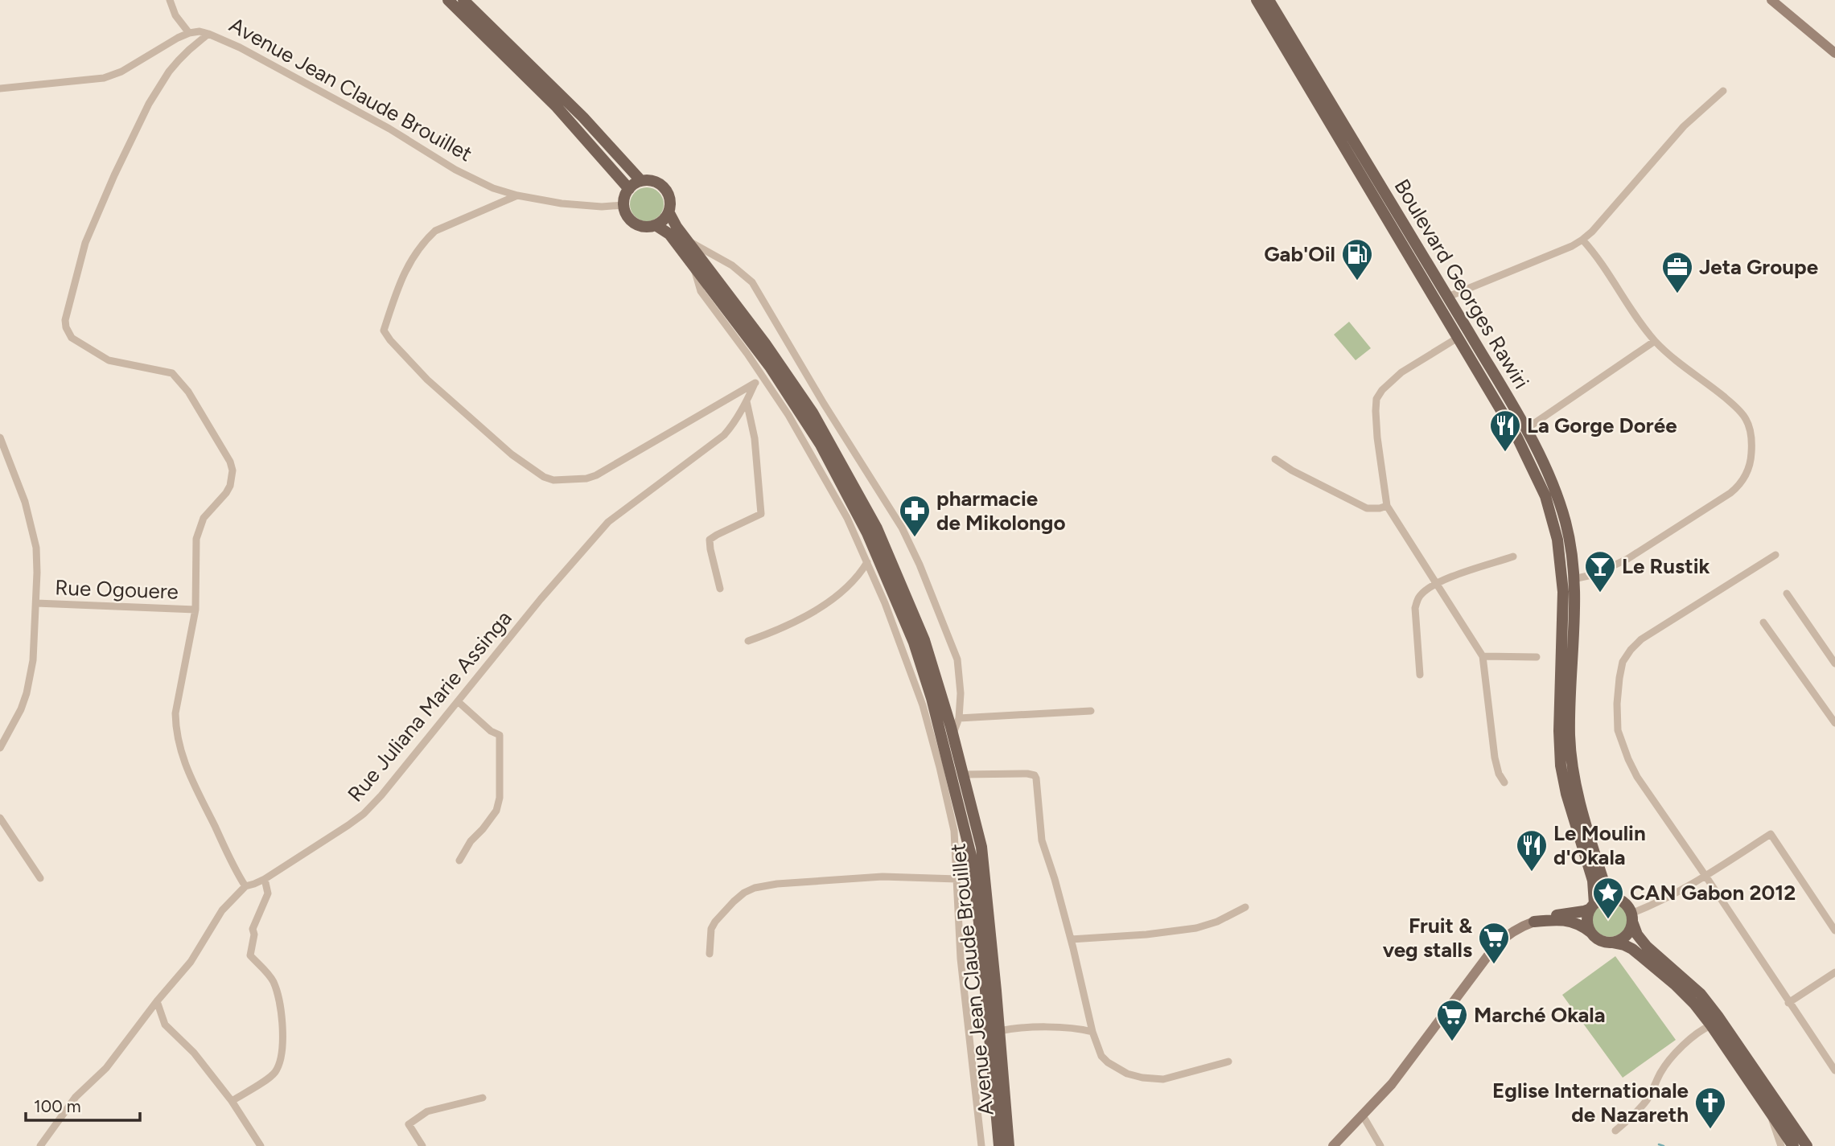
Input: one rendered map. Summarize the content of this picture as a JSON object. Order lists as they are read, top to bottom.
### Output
{
  "streets": {
    "main road": ["Avenue Jean Claude Brouillet", "Boulevard Georges Rawiri"],
    "street": ["Rue Ogouere", "Rue Juliana Marie Assinga"]
  },
  "places": {
    "fuel station": ["Gab'Oil"],
    "office": ["Jeta Groupe"],
    "restaurant": ["La Gorge Dorée", "Le Moulin d'Okala"],
    "pharmacy": ["pharmacie de Mikolongo"],
    "bar": ["Le Rustik"],
    "place": ["CAN Gabon 2012"],
    "supermarket": ["Fruit & veg stalls", "Marché Okala"],
    "church": ["Eglise Internationale de Nazareth"]
  },
  "scale_bar": "100 m"
}
